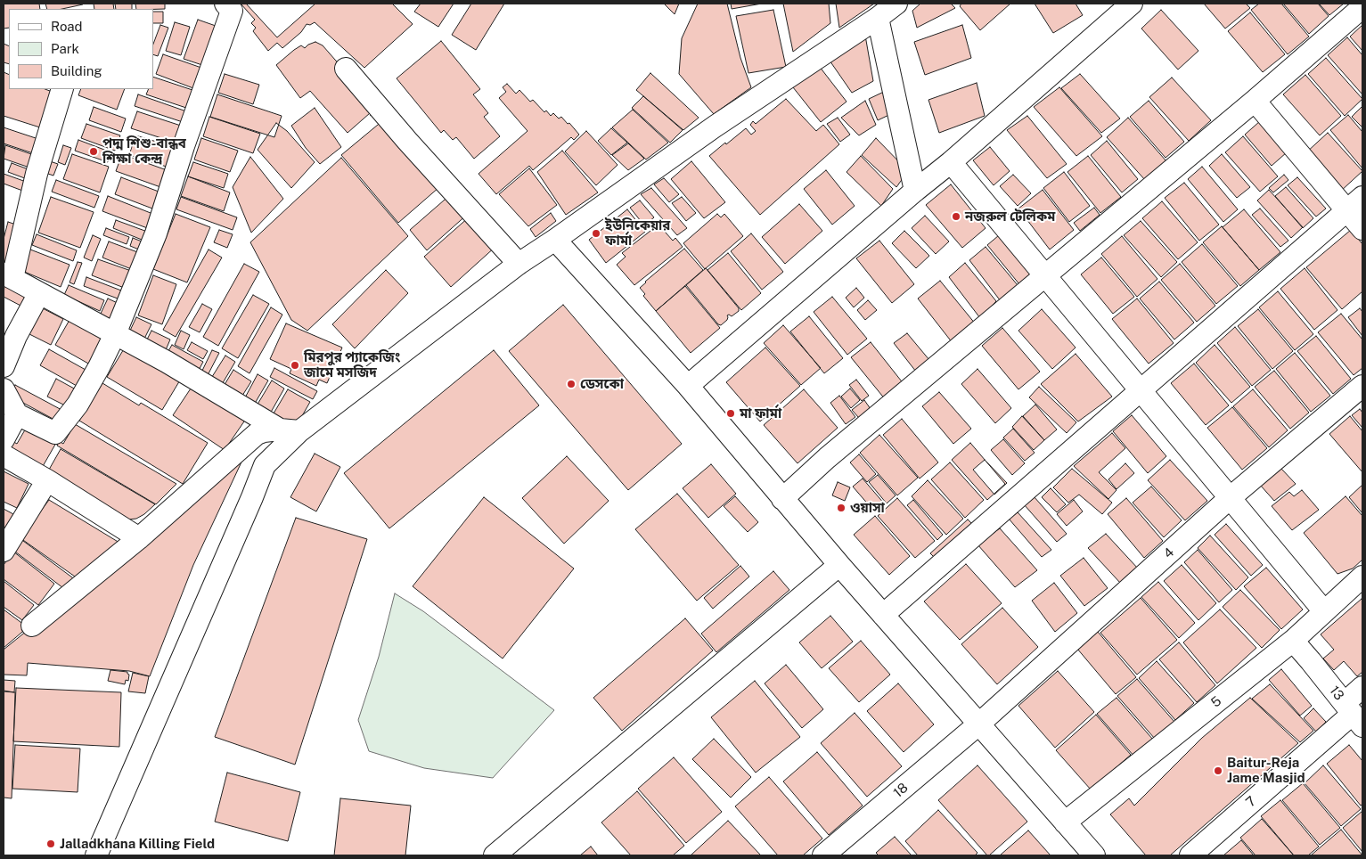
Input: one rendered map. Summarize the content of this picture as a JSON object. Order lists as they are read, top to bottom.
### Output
{
  "streets": {
    "street": [
      "4",
      "13",
      "5",
      "18",
      "7"
    ]
  },
  "crossings": [
    ["4", "18"],
    ["13", "5"],
    ["13", "7"]
  ],
  "places": [
    "পদ্ম শিশু-বান্ধব শিক্ষা কেন্দ্র",
    "নজরুল টেলিকম",
    "ইউনিকেয়ার ফার্মা",
    "মিরপুর প্যাকেজিং জামে মসজিদ",
    "ডেসকো",
    "মা ফার্মা",
    "ওয়াসা",
    "Baitur-Reja Jame Masjid",
    "Jalladkhana Killing Field"
  ],
  "legend": ["Road", "Park", "Building"]
}
